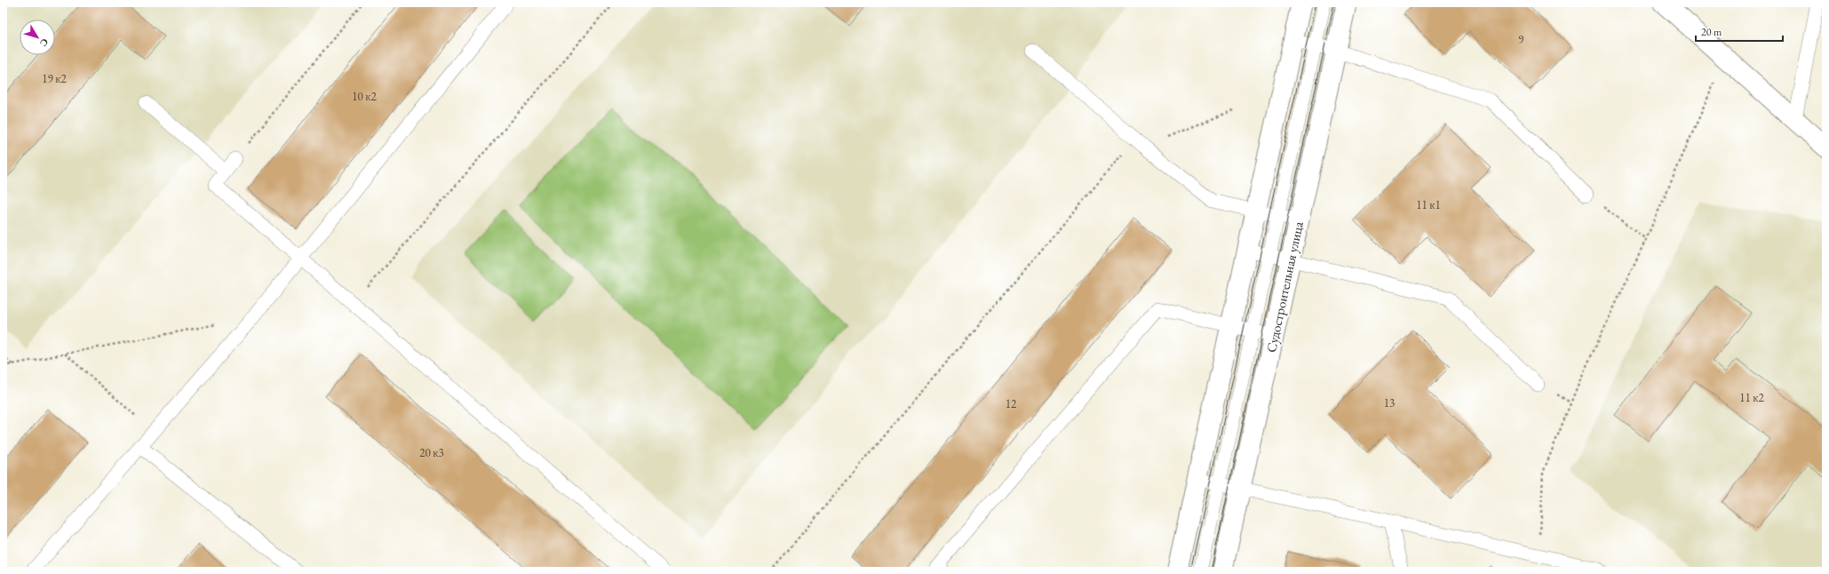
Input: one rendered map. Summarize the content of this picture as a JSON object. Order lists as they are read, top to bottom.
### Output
{
  "streets": {
    "street": ["Судостроительная улица"]
  },
  "house_numbers": [
    "9",
    "19 к2",
    "10 к2",
    "11 к1",
    "11 к2",
    "13",
    "12",
    "20 к3"
  ],
  "scale_bar": "20 m",
  "north": "bottom right"
}
